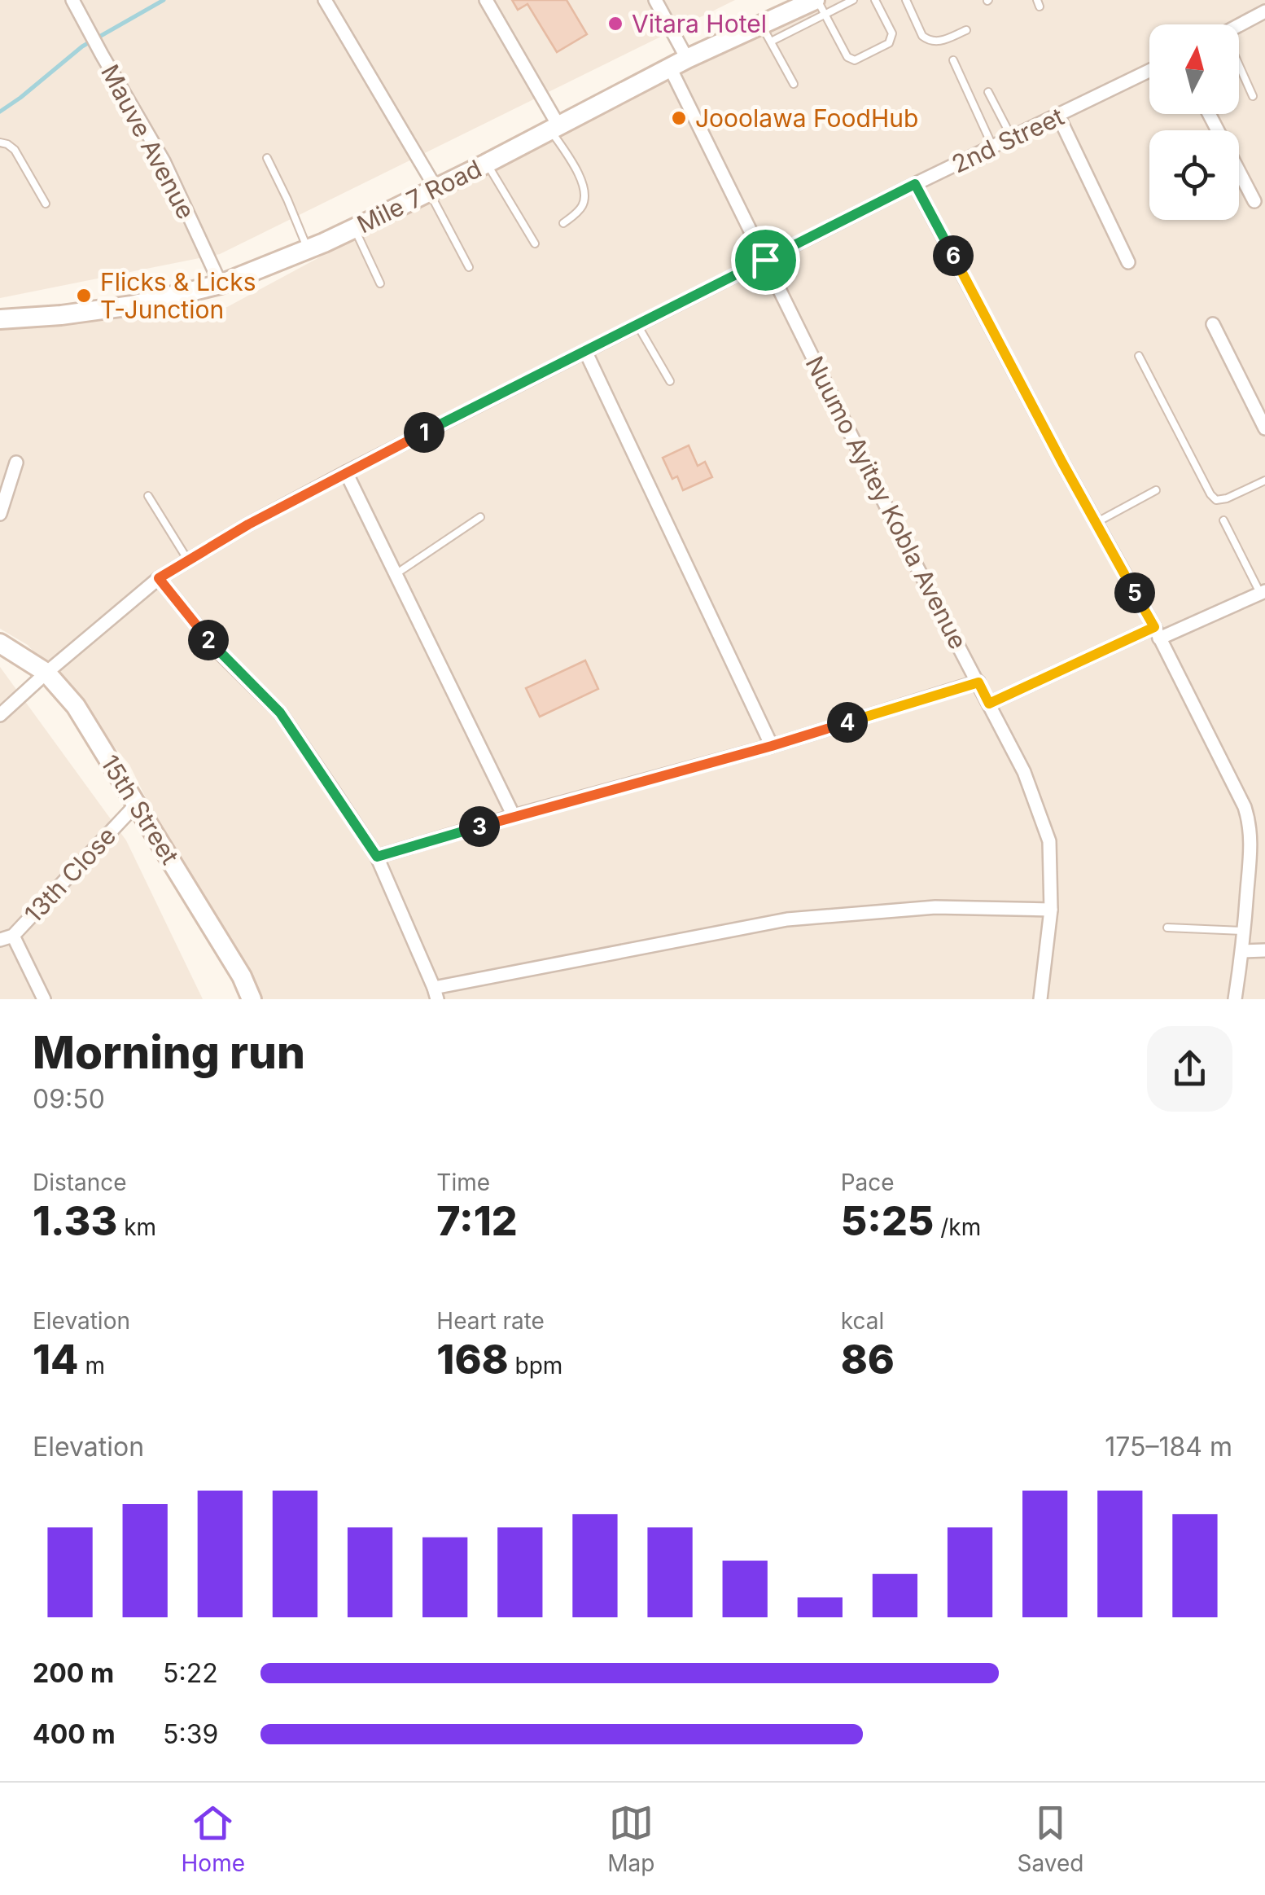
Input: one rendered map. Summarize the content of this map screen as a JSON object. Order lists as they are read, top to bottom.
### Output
{
  "streets": {
    "street": [
      "2nd Street",
      "Mauve Avenue",
      "Mile 7 Road",
      "Nuumo Ayitey Kobla Avenue",
      "15th Street",
      "13th Close"
    ]
  },
  "crossings": [
    ["2nd Street", "Nuumo Ayitey Kobla Avenue"],
    ["2nd Street", "15th Street"],
    ["Mauve Avenue", "Mile 7 Road"],
    ["Mile 7 Road", "Nuumo Ayitey Kobla Avenue"],
    ["15th Street", "13th Close"]
  ],
  "places": ["Vitara Hotel", "Jooolawa FoodHub", "Flicks & Licks T-Junction"],
  "north": "top",
  "page": {
    "pins": [
      "6",
      "1",
      "5",
      "2",
      "4",
      "3"
    ],
    "heading": ["Morning run", "09:50"],
    "stats": [
      ["Distance", "1.33 km"],
      ["Time", "7:12"],
      ["Pace", "5:25 /km"],
      ["Elevation", "14 m"],
      ["Heart rate", "168 bpm"],
      ["kcal", "86"]
    ],
    "chart": ["Elevation", "175–184 m"],
    "list": [
      {
        "name": "200 m",
        "note": "5:22"
      },
      {
        "name": "400 m",
        "note": "5:39"
      }
    ],
    "tabs": ["Home", "Map", "Saved"]
  }
}
